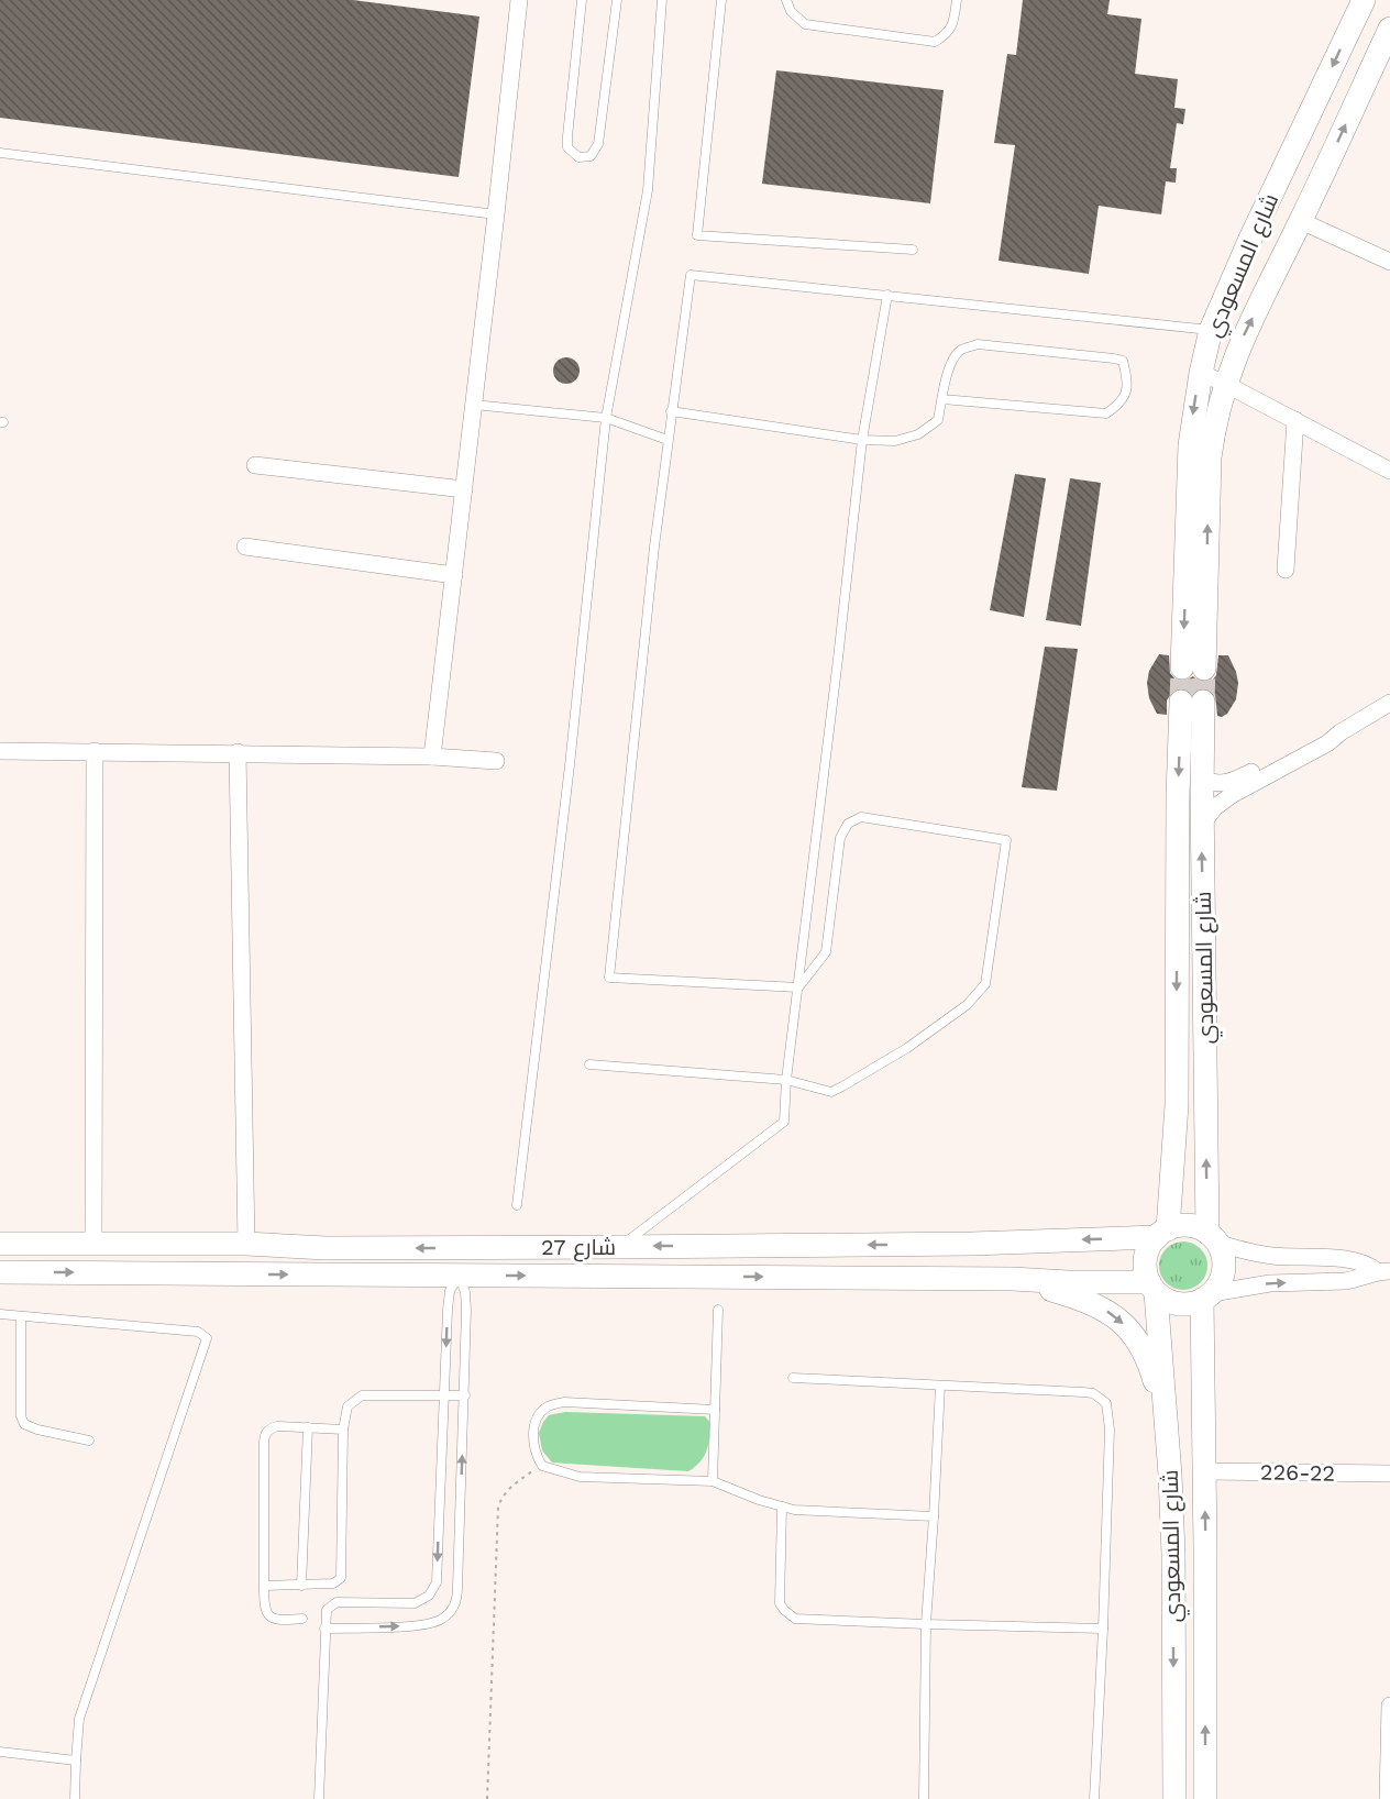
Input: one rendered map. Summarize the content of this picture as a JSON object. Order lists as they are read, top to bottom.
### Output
{
  "streets": {
    "main road": ["شارع المسعودي", "شارع 27"],
    "street": ["226-22"]
  },
  "crossings": [
    ["شارع المسعودي", "شارع 27"],
    ["شارع المسعودي", "226-22"]
  ]
}
